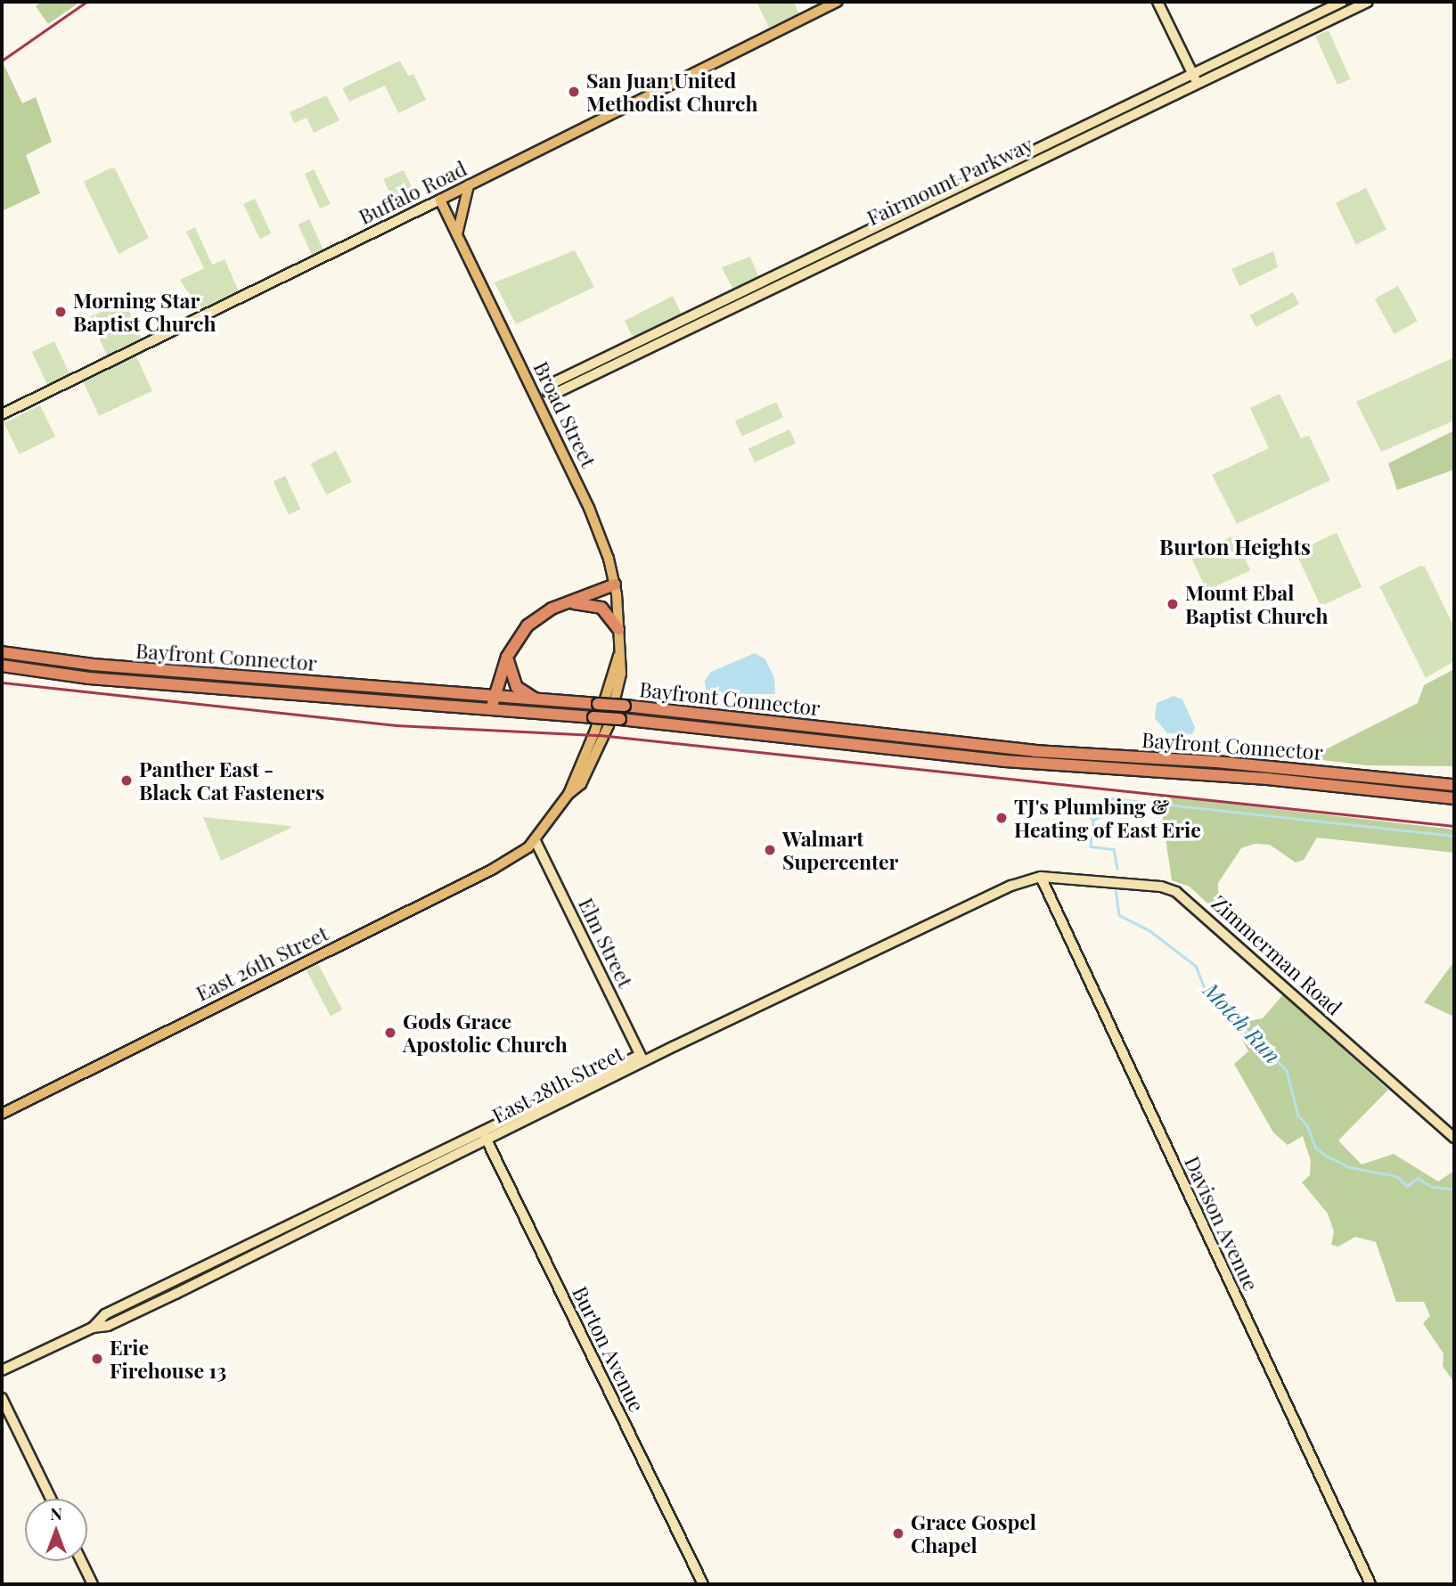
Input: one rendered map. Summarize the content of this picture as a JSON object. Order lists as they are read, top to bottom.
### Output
{
  "streets": {
    "highway": ["Bayfront Connector"],
    "main road": ["Buffalo Road", "Broad Street", "East 26th Street"],
    "street": [
      "Fairmount Parkway",
      "Elm Street",
      "Zimmerman Road",
      "East 28th Street",
      "Davison Avenue",
      "Burton Avenue"
    ]
  },
  "crossings": [
    ["Fairmount Parkway", "Broad Street"],
    ["Buffalo Road", "Broad Street"],
    ["Broad Street", "Elm Street"],
    ["Broad Street", "East 26th Street"],
    ["Elm Street", "East 26th Street"],
    ["Elm Street", "East 28th Street"],
    ["Zimmerman Road", "East 28th Street"],
    ["Zimmerman Road", "Davison Avenue"],
    ["East 28th Street", "Davison Avenue"],
    ["East 28th Street", "Burton Avenue"]
  ],
  "districts": ["Burton Heights"],
  "water": ["Motch Run"],
  "places": [
    "San Juan United Methodist Church",
    "Morning Star Baptist Church",
    "Mount Ebal Baptist Church",
    "Panther East - Black Cat Fasteners",
    "TJ's Plumbing & Heating of East Erie",
    "Walmart Supercenter",
    "Gods Grace Apostolic Church",
    "Erie Firehouse 13",
    "Grace Gospel Chapel"
  ],
  "north": "top"
}
